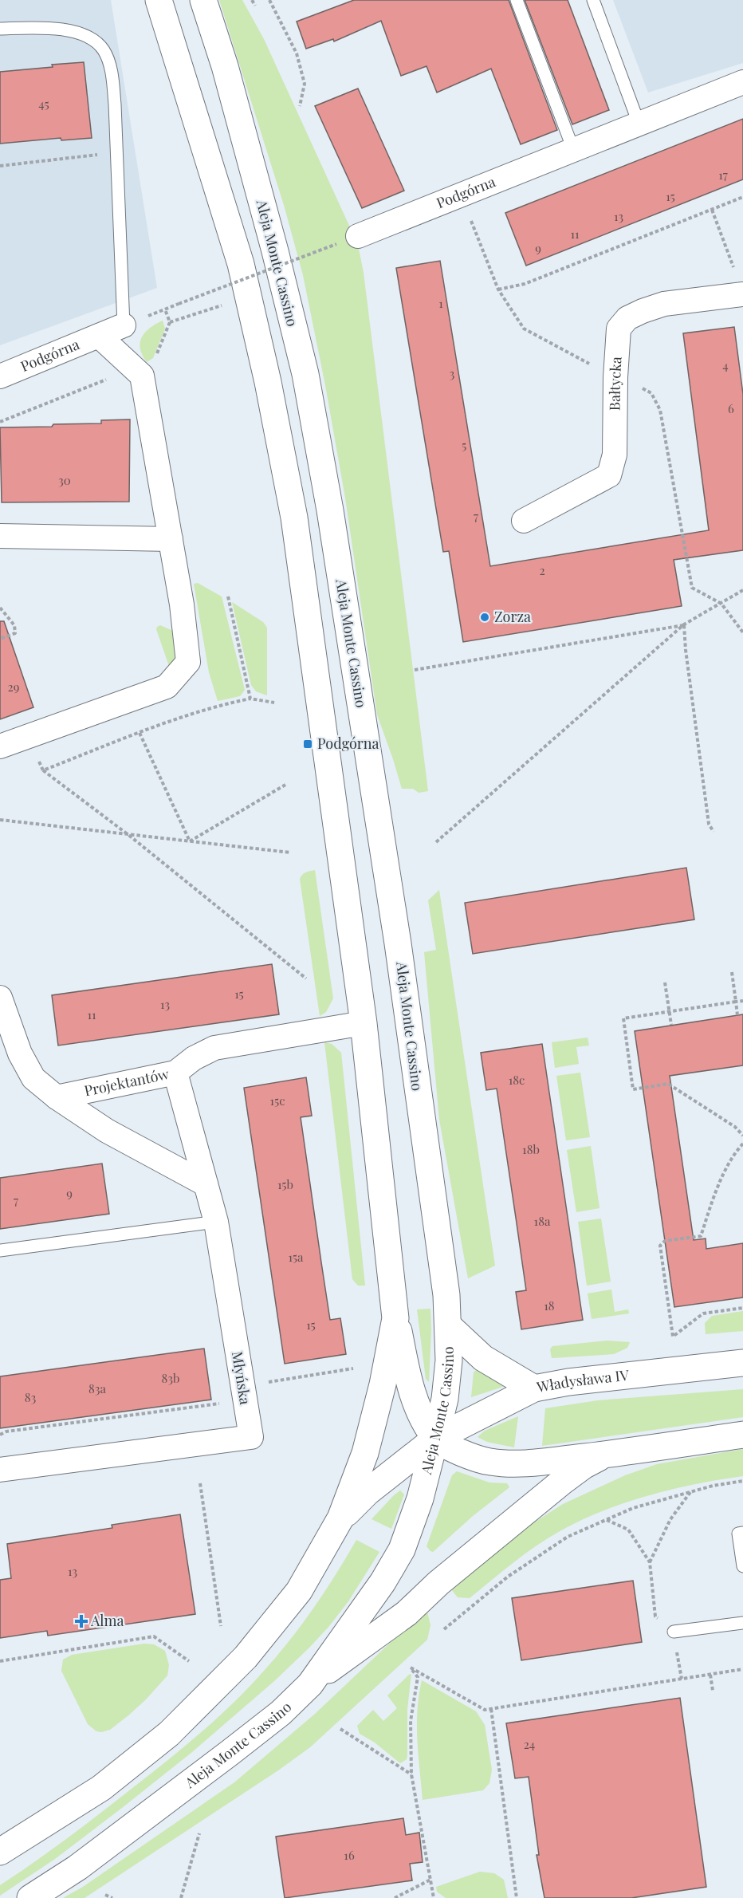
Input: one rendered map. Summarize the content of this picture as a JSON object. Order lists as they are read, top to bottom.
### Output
{
  "streets": {
    "street": [
      "Podgórna",
      "Aleja Monte Cassino",
      "Bałtycka",
      "Projektantów",
      "Młyńska",
      "Władysława IV"
    ]
  },
  "crossings": [
    ["Aleja Monte Cassino", "Władysława IV"],
    ["Projektantów", "Młyńska"]
  ],
  "places": {
    "other": ["Zorza"],
    "transit": ["Podgórna"],
    "health": ["Alma"]
  },
  "house_numbers": [
    "45",
    "17",
    "15",
    "13",
    "11",
    "9",
    "1",
    "4",
    "3",
    "6",
    "5",
    "30",
    "7",
    "2",
    "29",
    "15",
    "13",
    "11",
    "18c",
    "15c",
    "18b",
    "15b",
    "9",
    "7",
    "18a",
    "15a",
    "18",
    "15",
    "83b",
    "83a",
    "83",
    "13",
    "24",
    "16"
  ]
}
